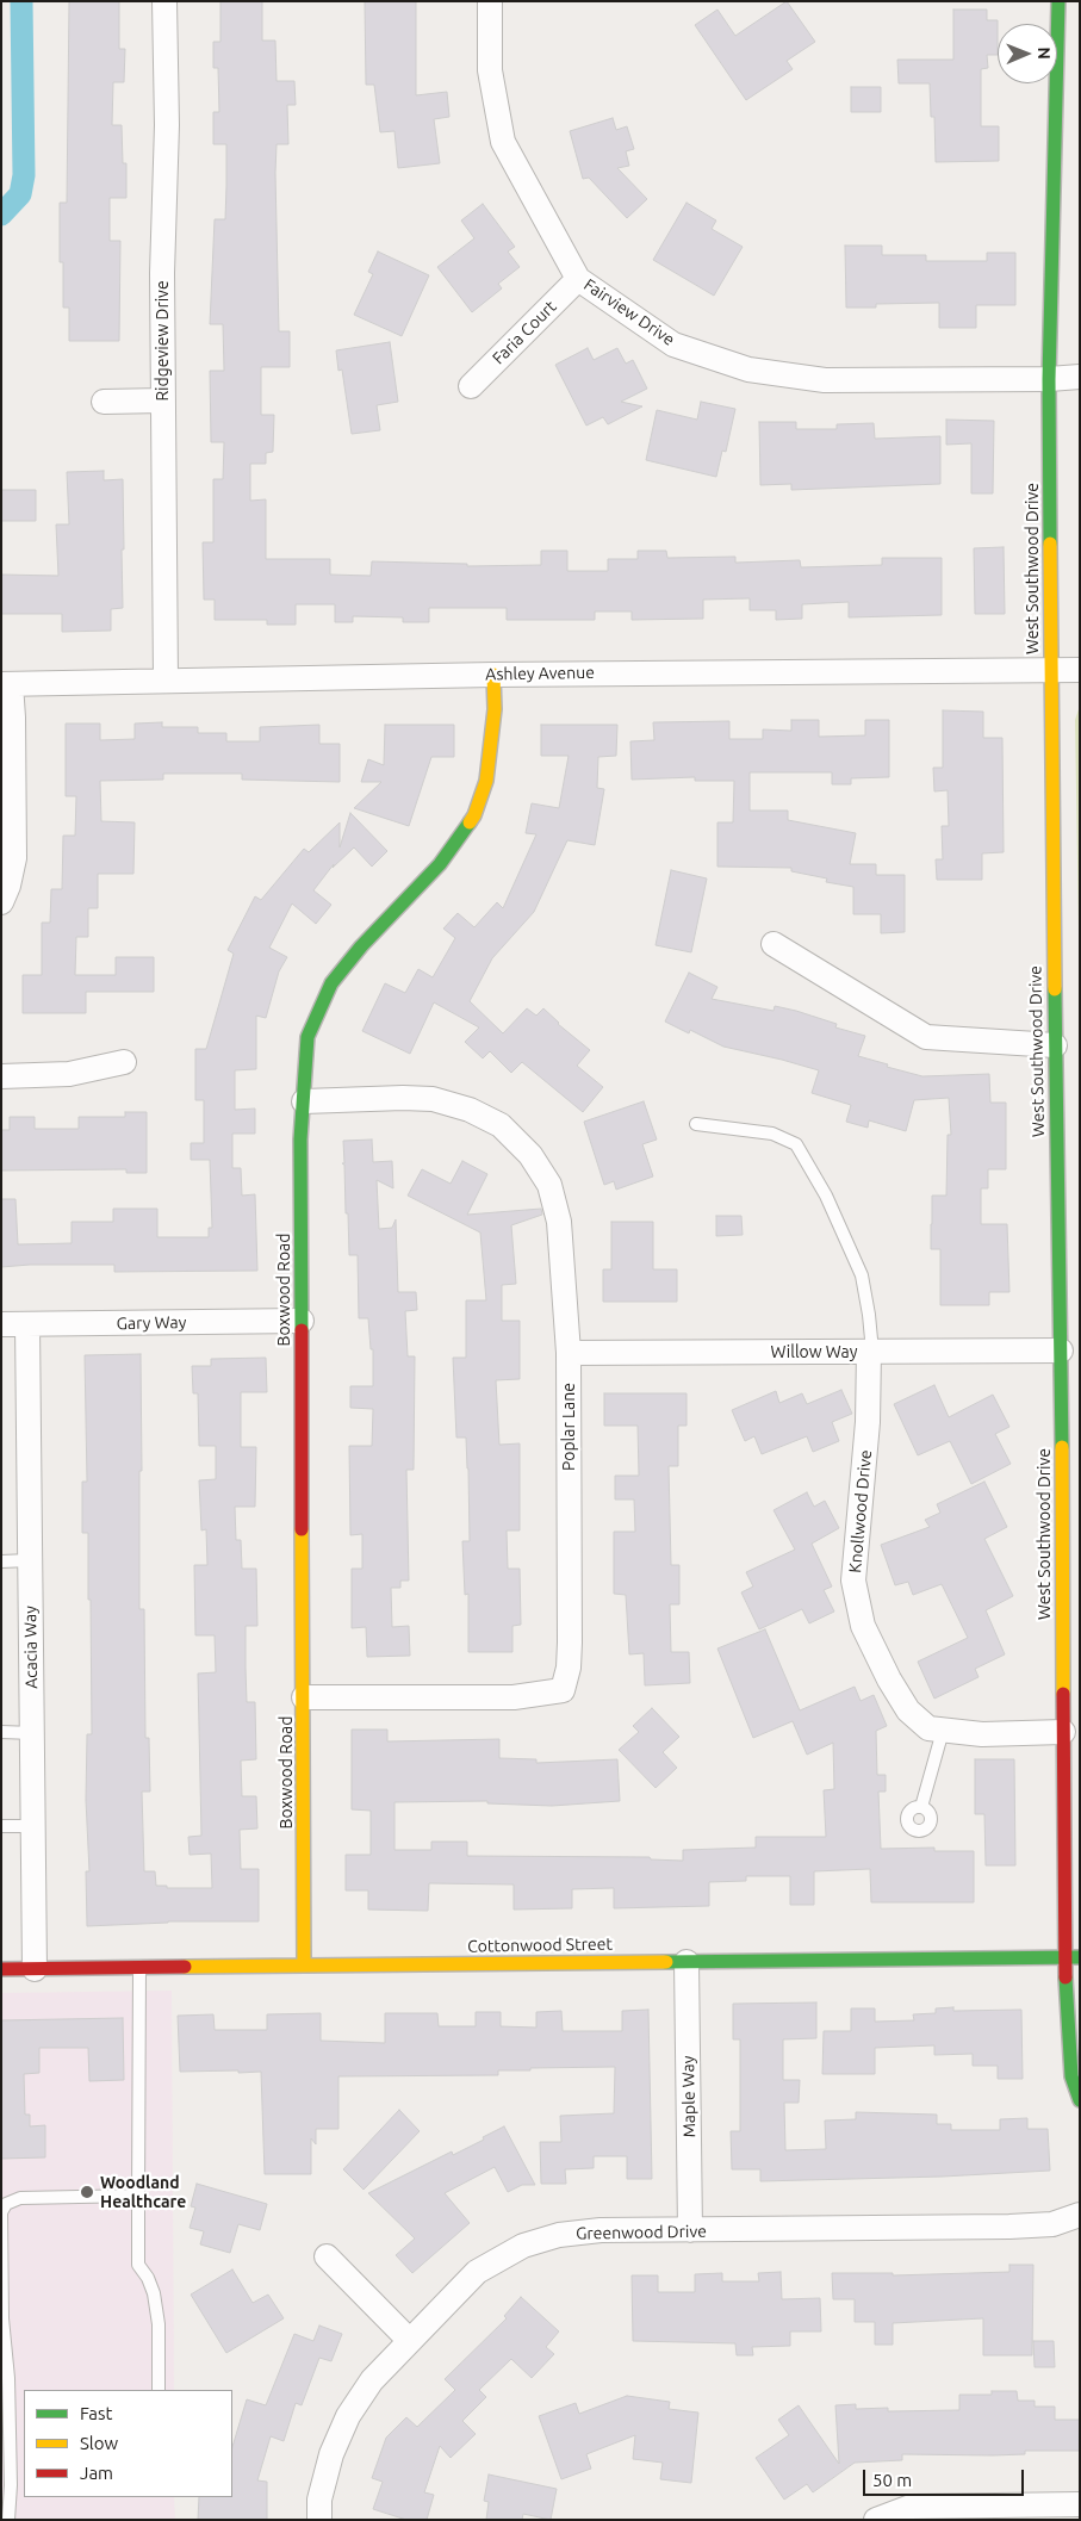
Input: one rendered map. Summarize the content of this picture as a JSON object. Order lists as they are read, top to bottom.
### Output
{
  "streets": {
    "street": [
      "Fairview Drive",
      "Faria Court",
      "Ridgeview Drive",
      "West Southwood Drive",
      "Ashley Avenue",
      "Boxwood Road",
      "Gary Way",
      "Willow Way",
      "Poplar Lane",
      "Knollwood Drive",
      "Acacia Way",
      "Cottonwood Street",
      "Maple Way",
      "Greenwood Drive"
    ]
  },
  "crossings": [
    ["Fairview Drive", "Faria Court"],
    ["Fairview Drive", "West Southwood Drive"],
    ["Ridgeview Drive", "Ashley Avenue"],
    ["West Southwood Drive", "Ashley Avenue"],
    ["West Southwood Drive", "Willow Way"],
    ["West Southwood Drive", "Knollwood Drive"],
    ["West Southwood Drive", "Cottonwood Street"],
    ["Ashley Avenue", "Boxwood Road"],
    ["Boxwood Road", "Gary Way"],
    ["Boxwood Road", "Poplar Lane"],
    ["Boxwood Road", "Cottonwood Street"],
    ["Gary Way", "Acacia Way"],
    ["Willow Way", "Poplar Lane"],
    ["Willow Way", "Knollwood Drive"],
    ["Acacia Way", "Cottonwood Street"],
    ["Cottonwood Street", "Maple Way"],
    ["Maple Way", "Greenwood Drive"]
  ],
  "places": ["Woodland Healthcare"],
  "legend": ["Fast", "Slow", "Jam"],
  "scale_bar": "50 m",
  "north": "right"
}
